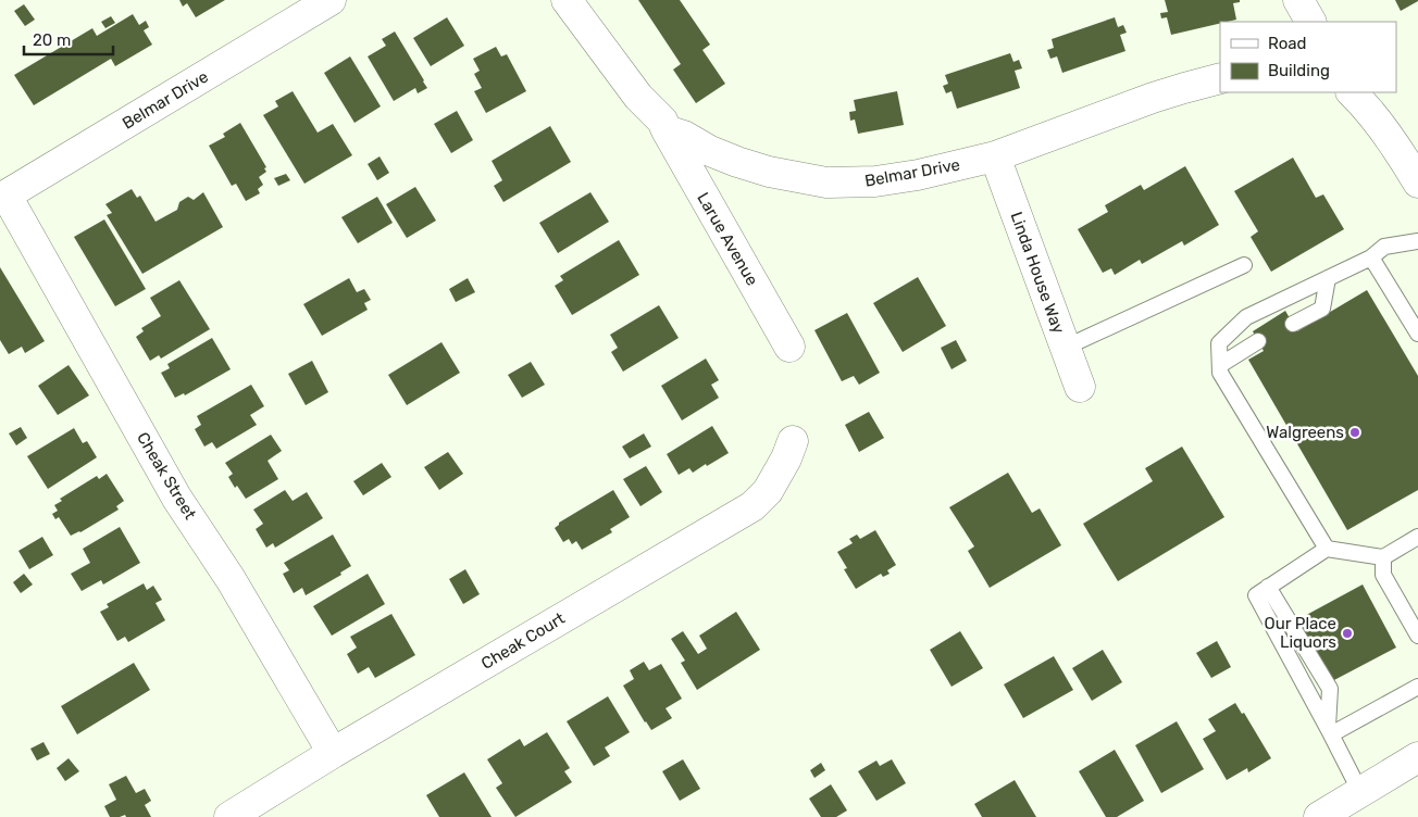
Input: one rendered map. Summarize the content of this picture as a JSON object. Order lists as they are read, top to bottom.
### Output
{
  "streets": {
    "street": [
      "Belmar Drive",
      "Larue Avenue",
      "Linda House Way",
      "Cheak Street",
      "Cheak Court"
    ]
  },
  "crossings": [
    ["Belmar Drive", "Larue Avenue"],
    ["Belmar Drive", "Linda House Way"],
    ["Belmar Drive", "Cheak Street"],
    ["Cheak Street", "Cheak Court"]
  ],
  "places": ["Walgreens", "Our Place Liquors"],
  "legend": ["Road", "Building"],
  "scale_bar": "20 m"
}
